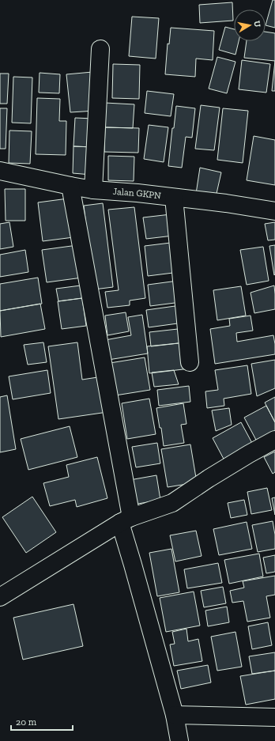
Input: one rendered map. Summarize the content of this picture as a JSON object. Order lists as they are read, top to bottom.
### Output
{
  "streets": {
    "street": ["Jalan GKPN"]
  },
  "scale_bar": "20 m",
  "north": "right"
}
